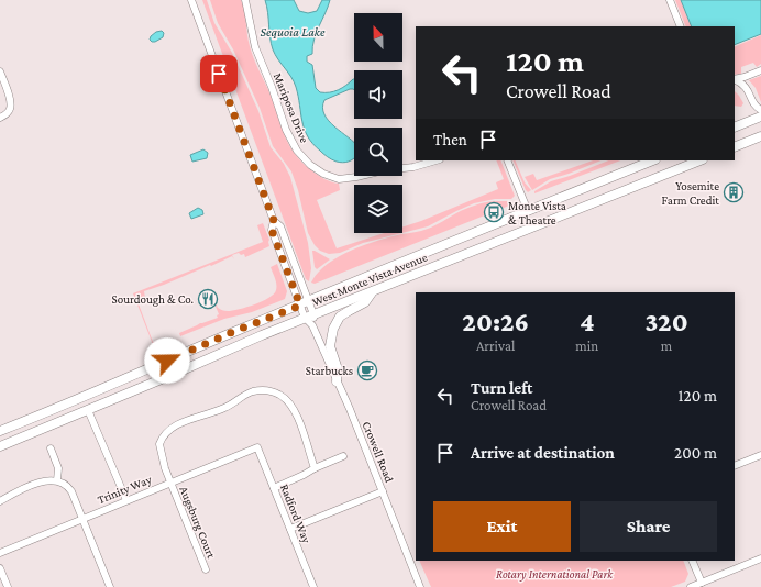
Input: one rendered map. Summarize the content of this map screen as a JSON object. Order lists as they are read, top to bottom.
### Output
{
  "streets": {
    "main road": ["West Monte Vista Avenue"],
    "street": [
      "Mariposa Drive",
      "Crowell Road",
      "Trinity Way",
      "Radford Way",
      "Augsburg Court"
    ]
  },
  "crossings": [
    ["West Monte Vista Avenue", "Crowell Road"],
    ["Trinity Way", "Radford Way"],
    ["Trinity Way", "Augsburg Court"]
  ],
  "water": ["Sequoia Lake"],
  "parks": ["Rotary International Park"],
  "places": {
    "building": ["Yosemite Farm Credit"],
    "bus stop": ["Monte Vista & Theatre"],
    "restaurant": ["Sourdough & Co."],
    "cafe": ["Starbucks"]
  },
  "north": "top",
  "page": {
    "turn": ["120 m", "Crowell Road"],
    "then": "Then",
    "eta": [
      "20:26",
      "Arrival",
      "4",
      "min",
      "320",
      "m"
    ],
    "list": [
      {
        "name": "Turn left",
        "note": "Crowell Road",
        "value": "120 m"
      },
      {
        "name": "Arrive at destination",
        "value": "200 m"
      }
    ],
    "buttons": ["Exit", "Share"]
  }
}
